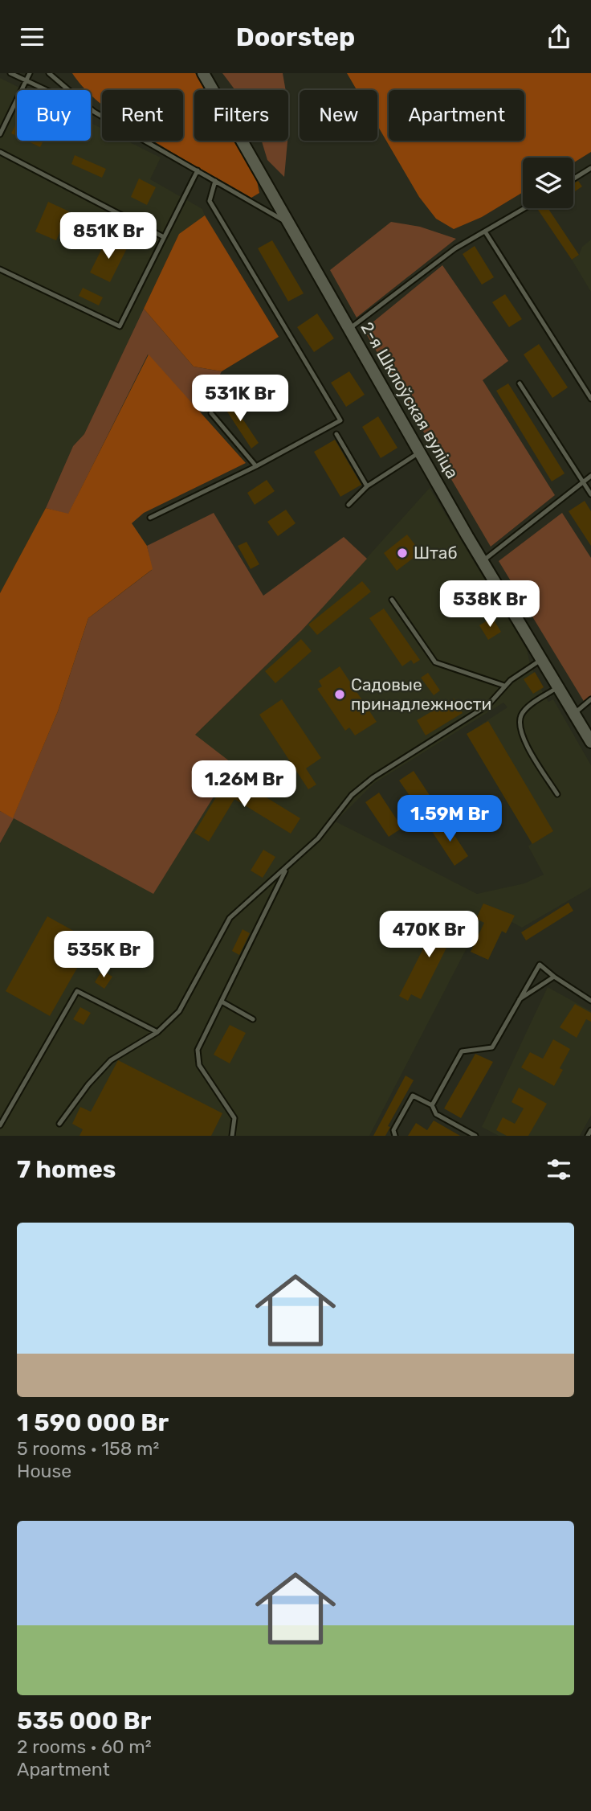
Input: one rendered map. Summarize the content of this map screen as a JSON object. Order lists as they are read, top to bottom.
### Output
{
  "streets": {
    "street": ["2-я Шклоўская вуліца"]
  },
  "places": ["Штаб", "Садовые принадлежности"],
  "page": {
    "header": "Doorstep",
    "chip": [
      "Buy",
      "Rent",
      "Filters",
      "New",
      "Apartment"
    ],
    "price": [
      "851K Br",
      "531K Br",
      "538K Br",
      "1.26M Br",
      "1.59M Br",
      "470K Br",
      "535K Br"
    ],
    "heading": "7 homes",
    "list": [
      {
        "name": "1 590 000 Br",
        "note": "5 rooms · 158 m² · House"
      },
      {
        "name": "535 000 Br",
        "note": "2 rooms · 60 m² · Apartment"
      }
    ]
  }
}
